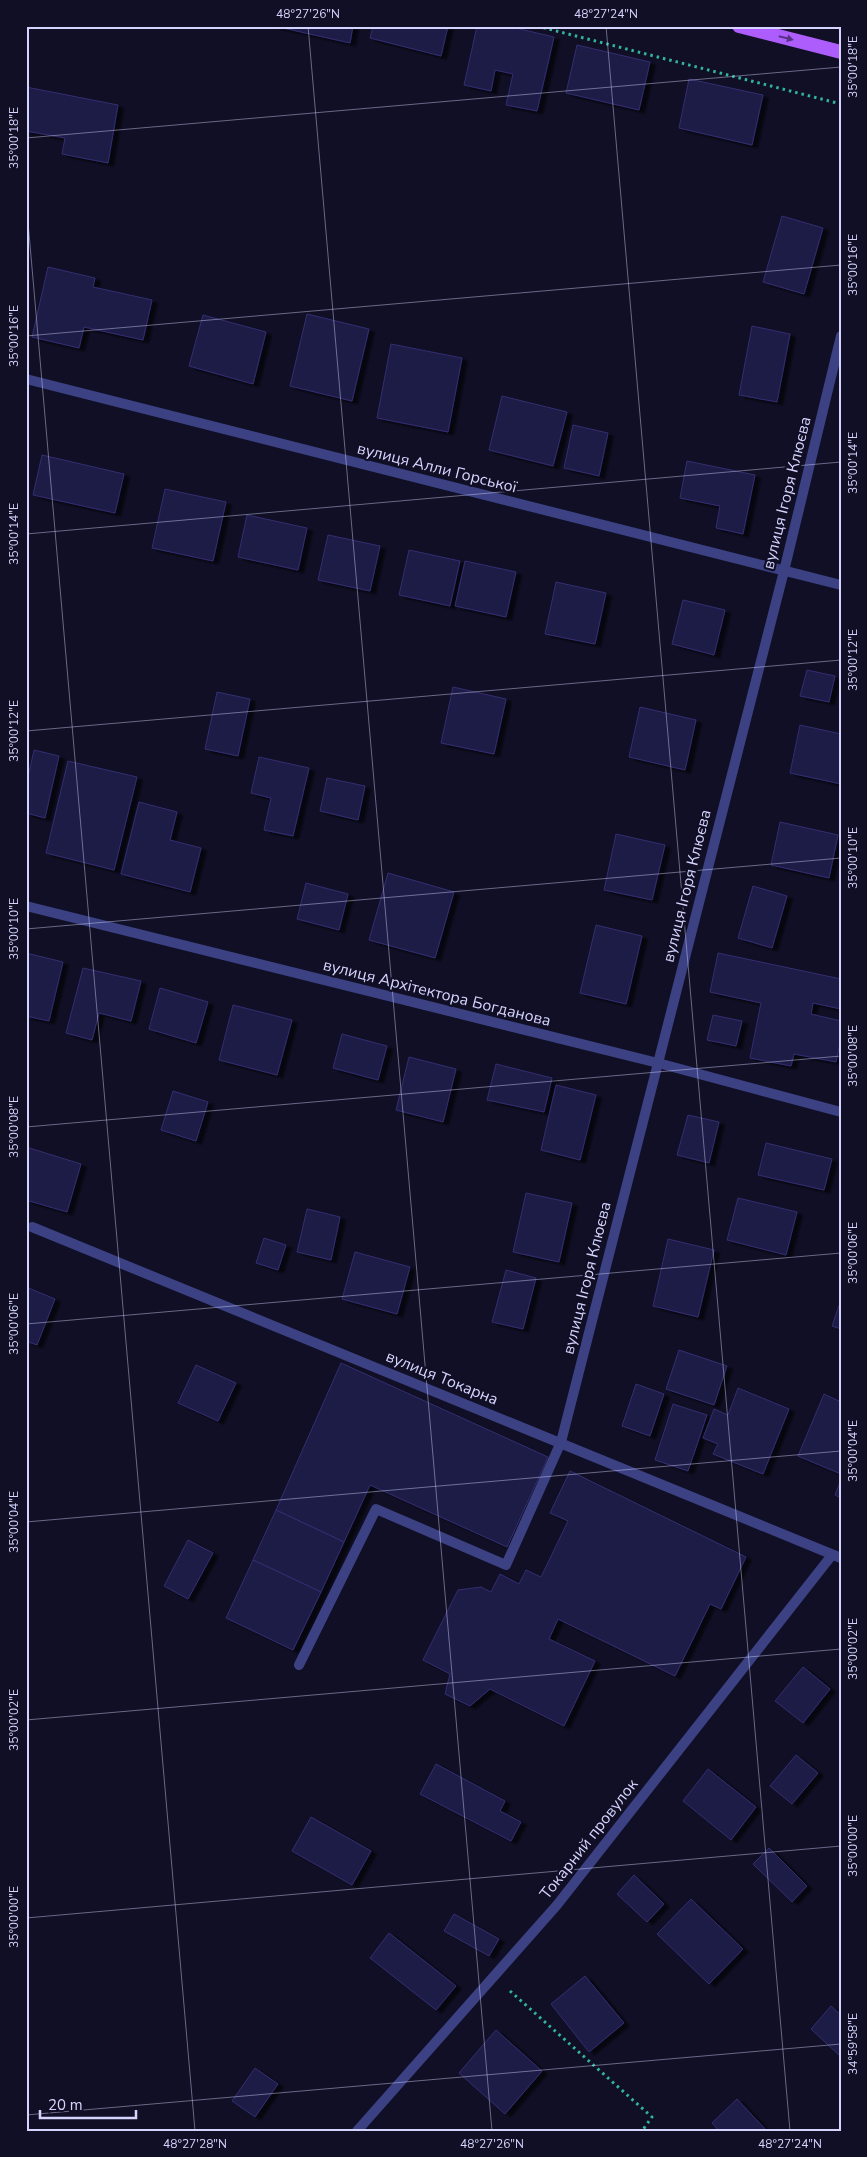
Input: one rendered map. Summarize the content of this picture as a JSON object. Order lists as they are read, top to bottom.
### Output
{
  "streets": {
    "street": [
      "вулиця Алли Горської",
      "вулиця Ігоря Клюєва",
      "вулиця Архітектора Богданова",
      "вулиця Токарна",
      "Токарний провулок"
    ]
  },
  "crossings": [
    ["вулиця Алли Горської", "вулиця Ігоря Клюєва"],
    ["вулиця Ігоря Клюєва", "вулиця Архітектора Богданова"],
    ["вулиця Ігоря Клюєва", "вулиця Токарна"],
    ["вулиця Токарна", "Токарний провулок"]
  ],
  "scale_bar": "20 m",
  "coordinates": [
    "48°27'26\"N",
    "48°27'24\"N",
    "35°00'18\"E",
    "35°00'16\"E",
    "35°00'14\"E",
    "35°00'12\"E",
    "35°00'10\"E",
    "35°00'08\"E",
    "35°00'06\"E",
    "35°00'04\"E",
    "35°00'02\"E",
    "35°00'00\"E",
    "34°59'58\"E",
    "48°27'28\"N"
  ]
}
